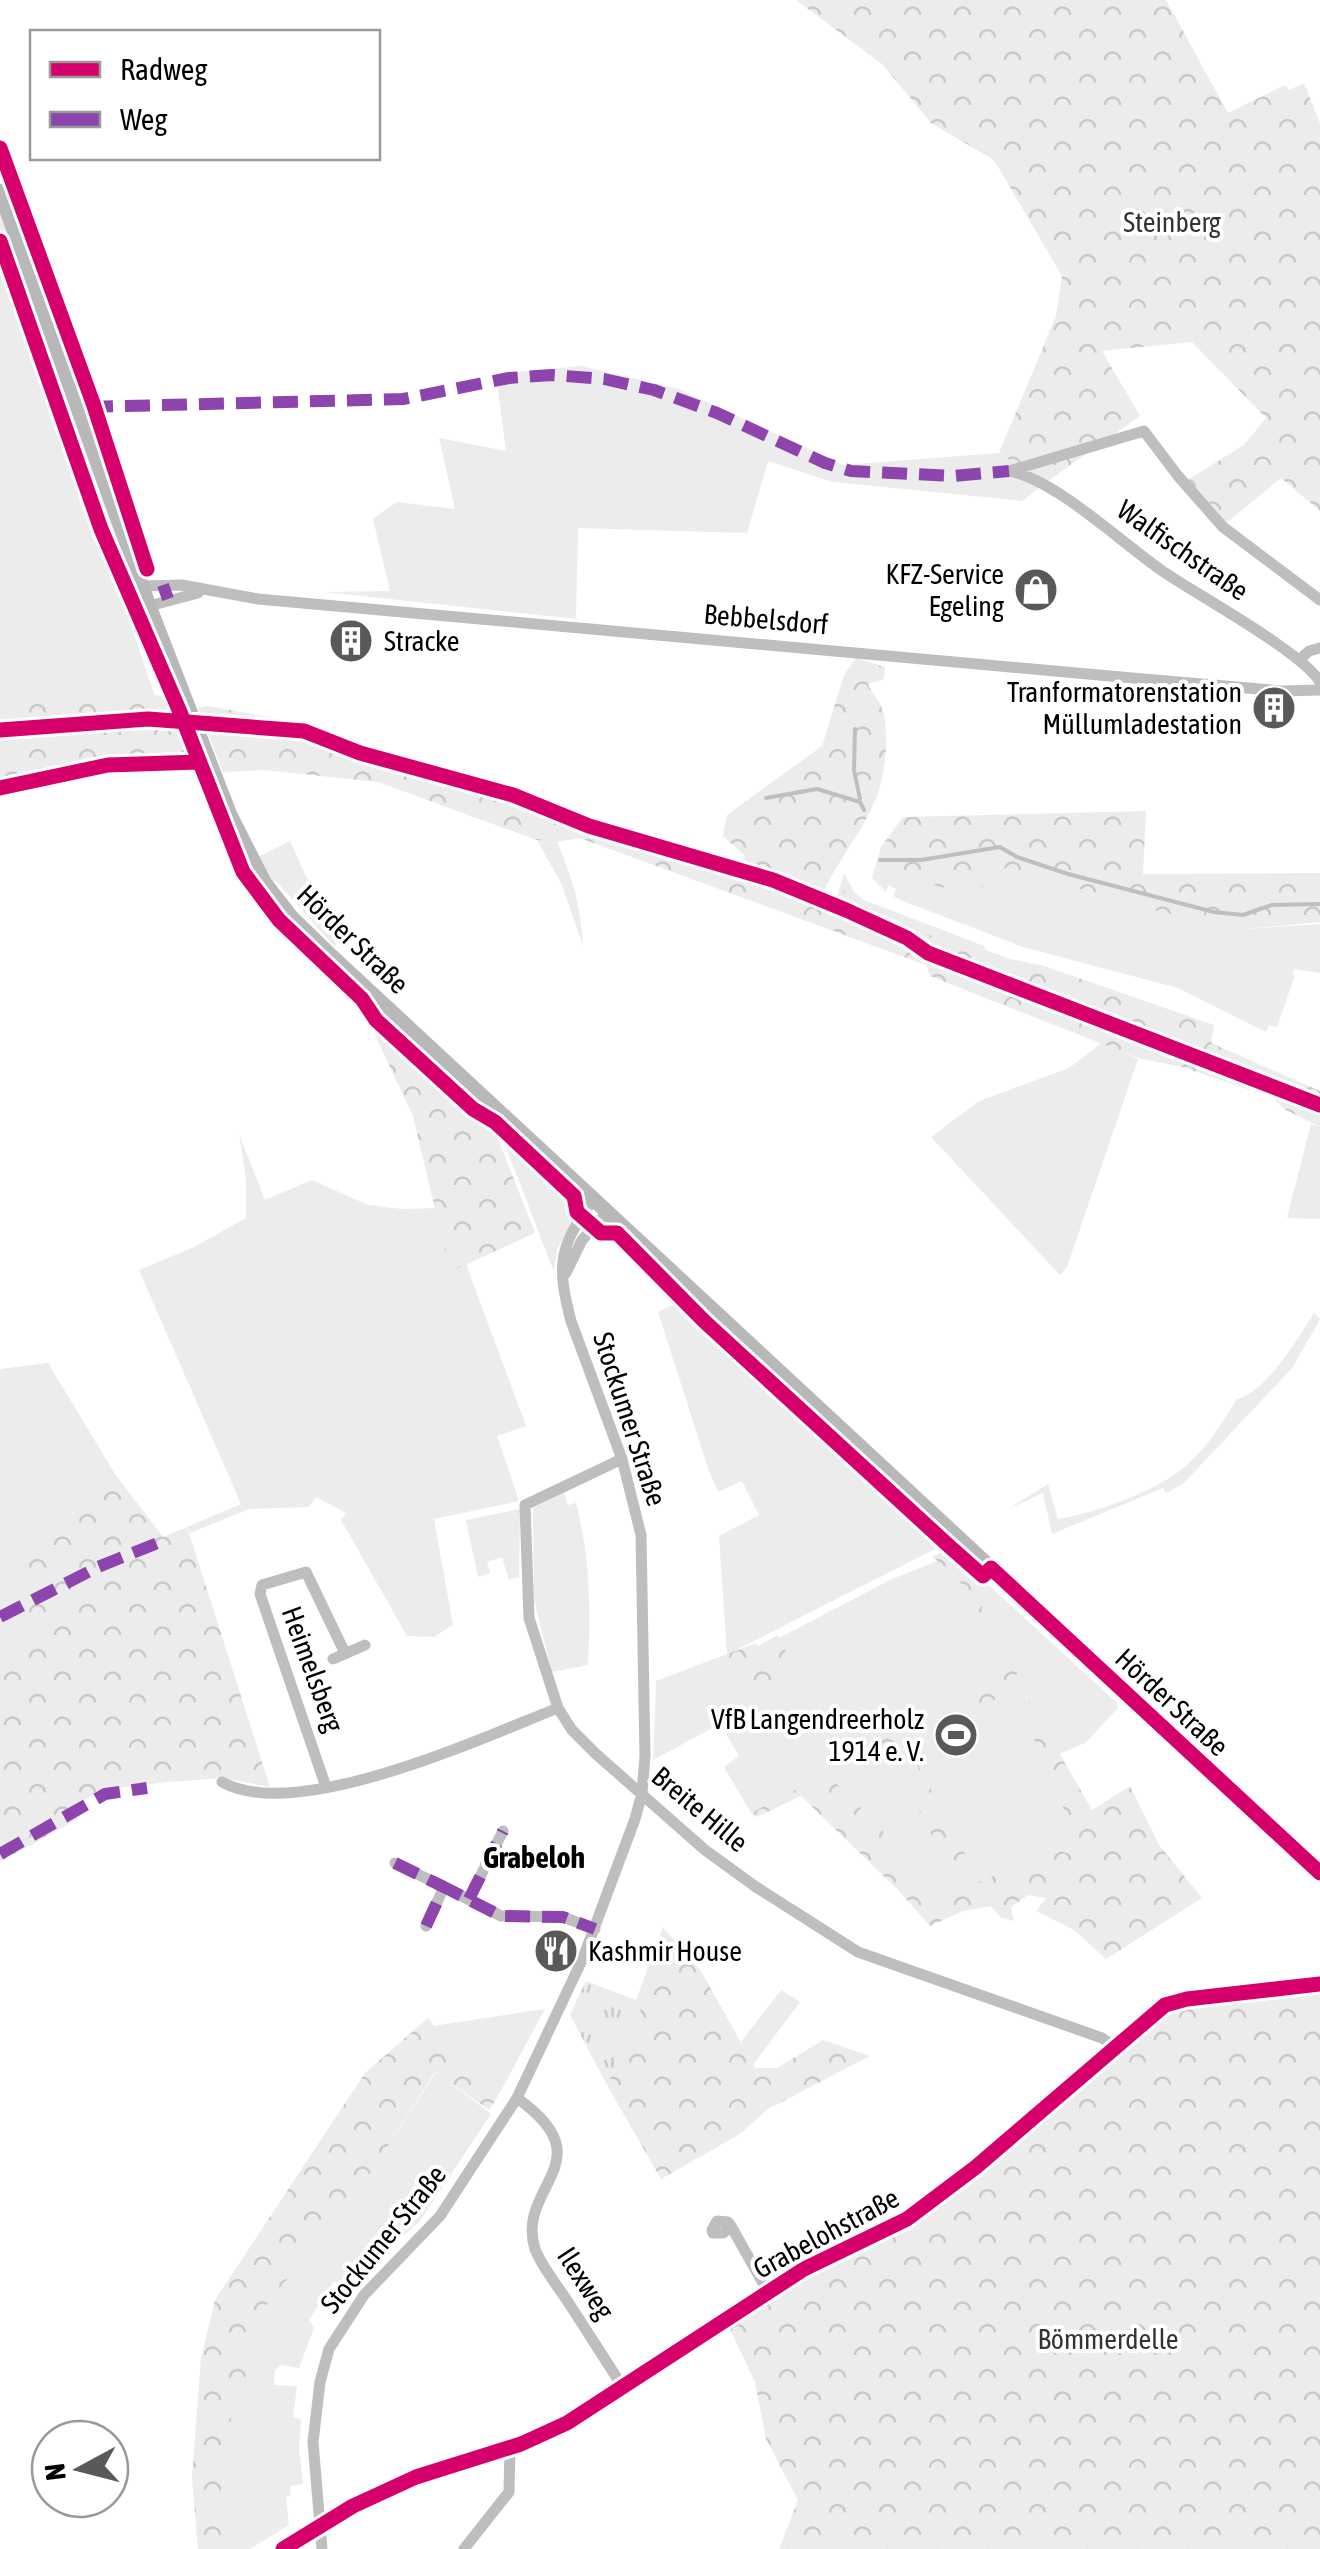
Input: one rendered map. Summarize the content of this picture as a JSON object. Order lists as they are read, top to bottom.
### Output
{
  "streets": {
    "main road": ["Hörder Straße"],
    "street": [
      "Walfischstraße",
      "Bebbelsdorf",
      "Stockumer Straße",
      "Heimelsberg",
      "Breite Hille",
      "Grabelohstraße",
      "Ilexweg"
    ]
  },
  "crossings": [
    ["Bebbelsdorf", "Hörder Straße"],
    ["Hörder Straße", "Stockumer Straße"],
    ["Stockumer Straße", "Breite Hille"],
    ["Stockumer Straße", "Grabelohstraße"],
    ["Stockumer Straße", "Ilexweg"],
    ["Breite Hille", "Grabelohstraße"],
    ["Grabelohstraße", "Ilexweg"]
  ],
  "districts": ["Grabeloh"],
  "parks": ["Steinberg", "Bömmerdelle"],
  "places": {
    "shop": ["KFZ-Service Egeling"],
    "building": ["Stracke", "Tranformatorenstation Müllumladestation"],
    "sports": ["VfB Langendreerholz 1914 e. V."],
    "restaurant": ["Kashmir House"]
  },
  "legend": ["Radweg", "Weg"],
  "north": "left"
}
